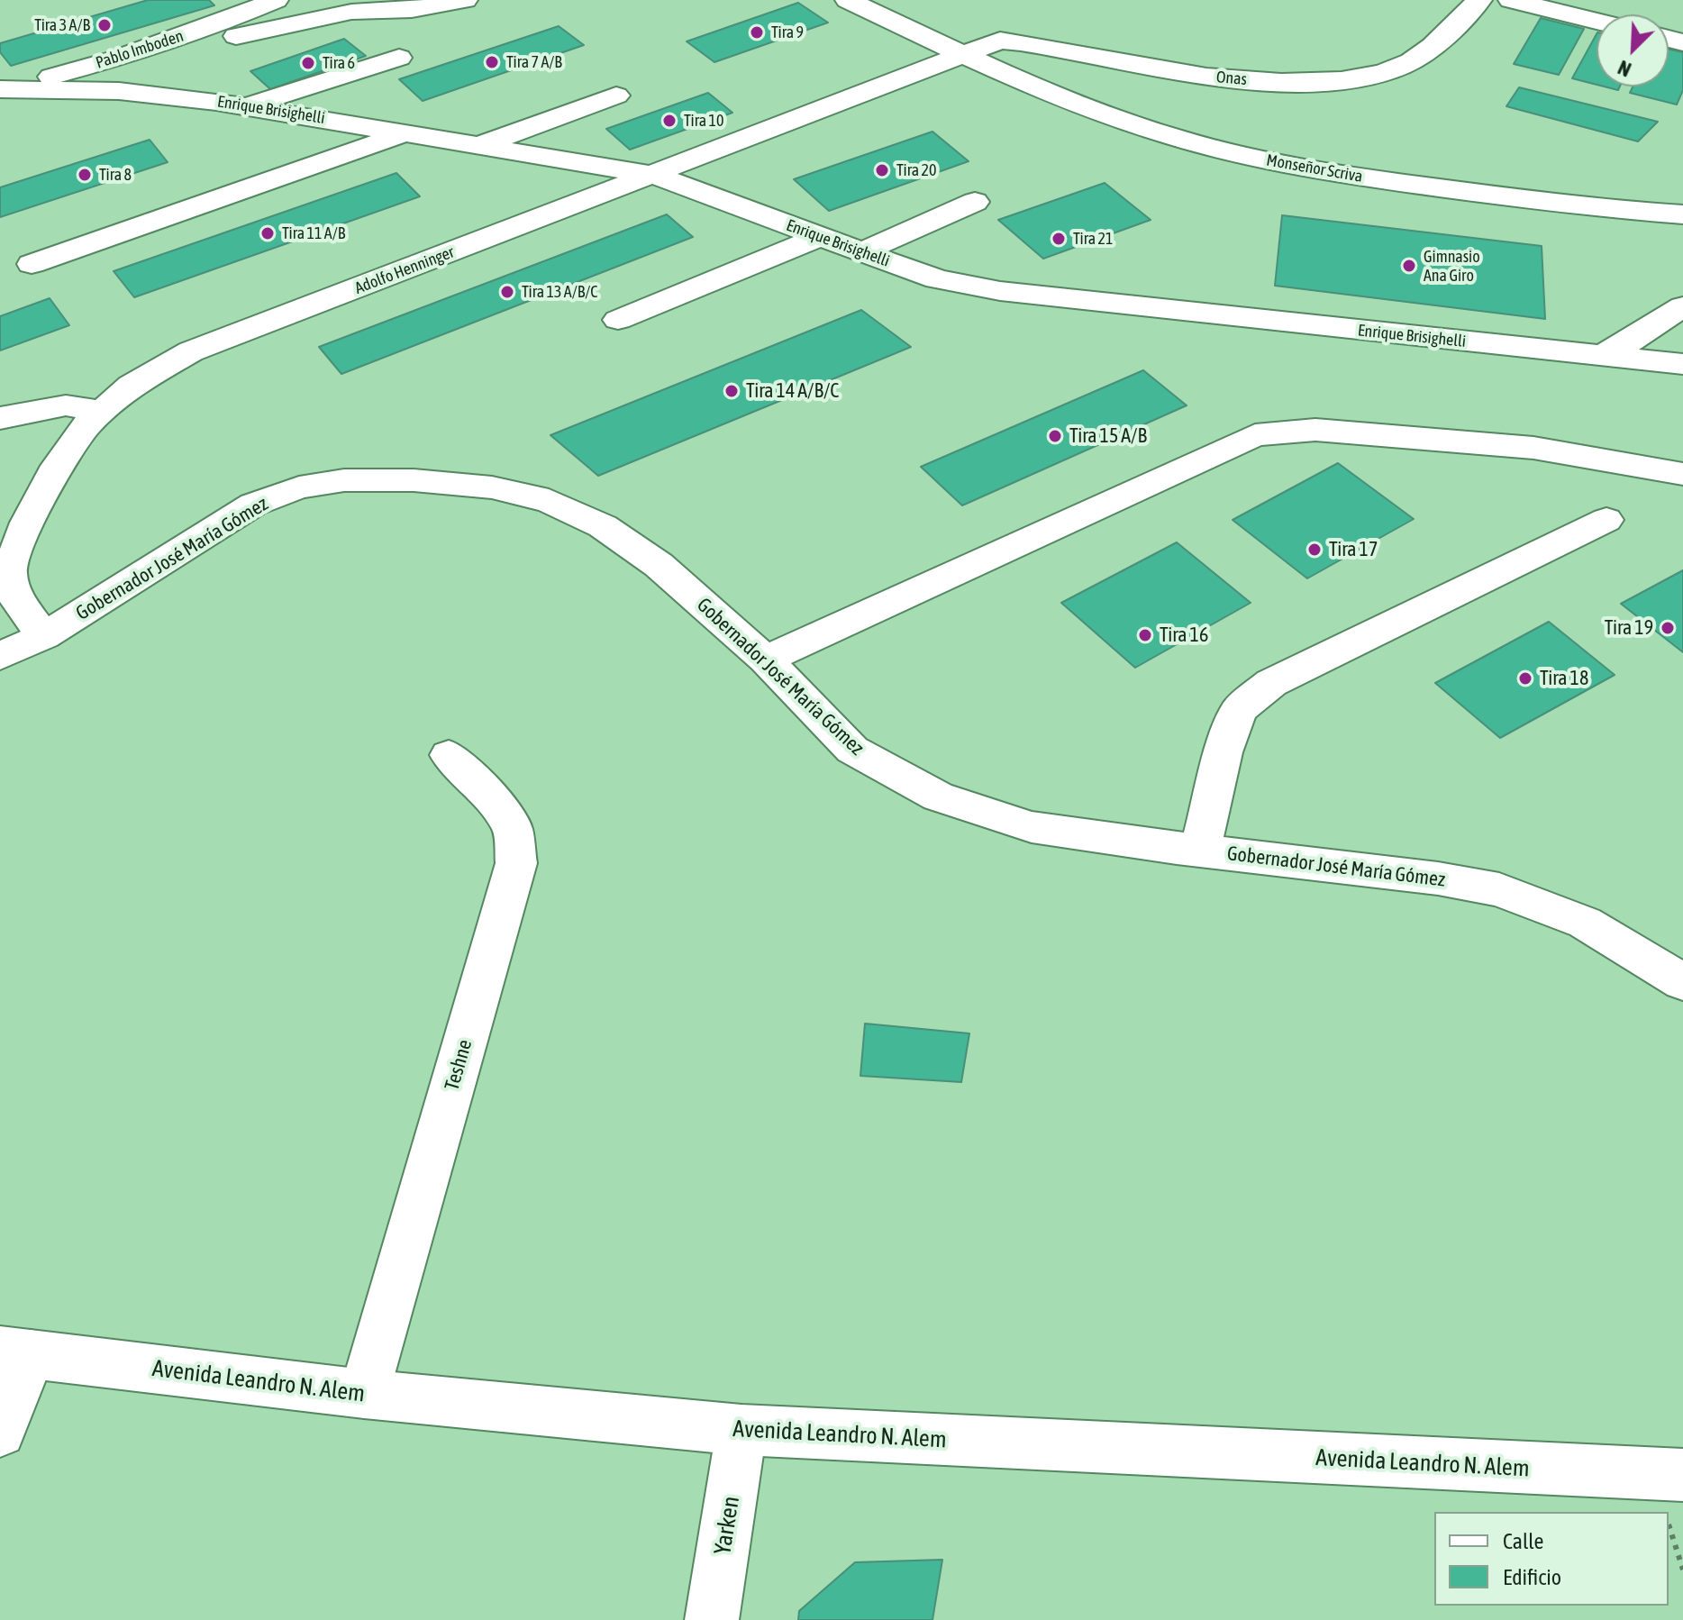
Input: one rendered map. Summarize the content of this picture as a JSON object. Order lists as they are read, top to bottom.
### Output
{
  "streets": {
    "main road": [
      "Pablo Imboden",
      "Onas",
      "Enrique Brisighelli",
      "Monseñor Scriva",
      "Adolfo Henninger",
      "Gobernador José María Gómez",
      "Teshne",
      "Avenida Leandro N. Alem",
      "Yarken"
    ]
  },
  "crossings": [
    ["Pablo Imboden", "Enrique Brisighelli"],
    ["Onas", "Monseñor Scriva"],
    ["Onas", "Adolfo Henninger"],
    ["Enrique Brisighelli", "Adolfo Henninger"],
    ["Monseñor Scriva", "Adolfo Henninger"],
    ["Adolfo Henninger", "Gobernador José María Gómez"],
    ["Teshne", "Avenida Leandro N. Alem"],
    ["Avenida Leandro N. Alem", "Yarken"]
  ],
  "places": [
    "Tira 3 A/B",
    "Tira 9",
    "Tira 7 A/B",
    "Tira 6",
    "Tira 10",
    "Tira 20",
    "Tira 8",
    "Tira 11 A/B",
    "Tira 21",
    "Gimnasio Ana Giro",
    "Tira 13 A/B/C",
    "Tira 14 A/B/C",
    "Tira 15 A/B",
    "Tira 17",
    "Tira 19",
    "Tira 16",
    "Tira 18"
  ],
  "legend": ["Calle", "Edificio"],
  "north": "bottom left"
}
